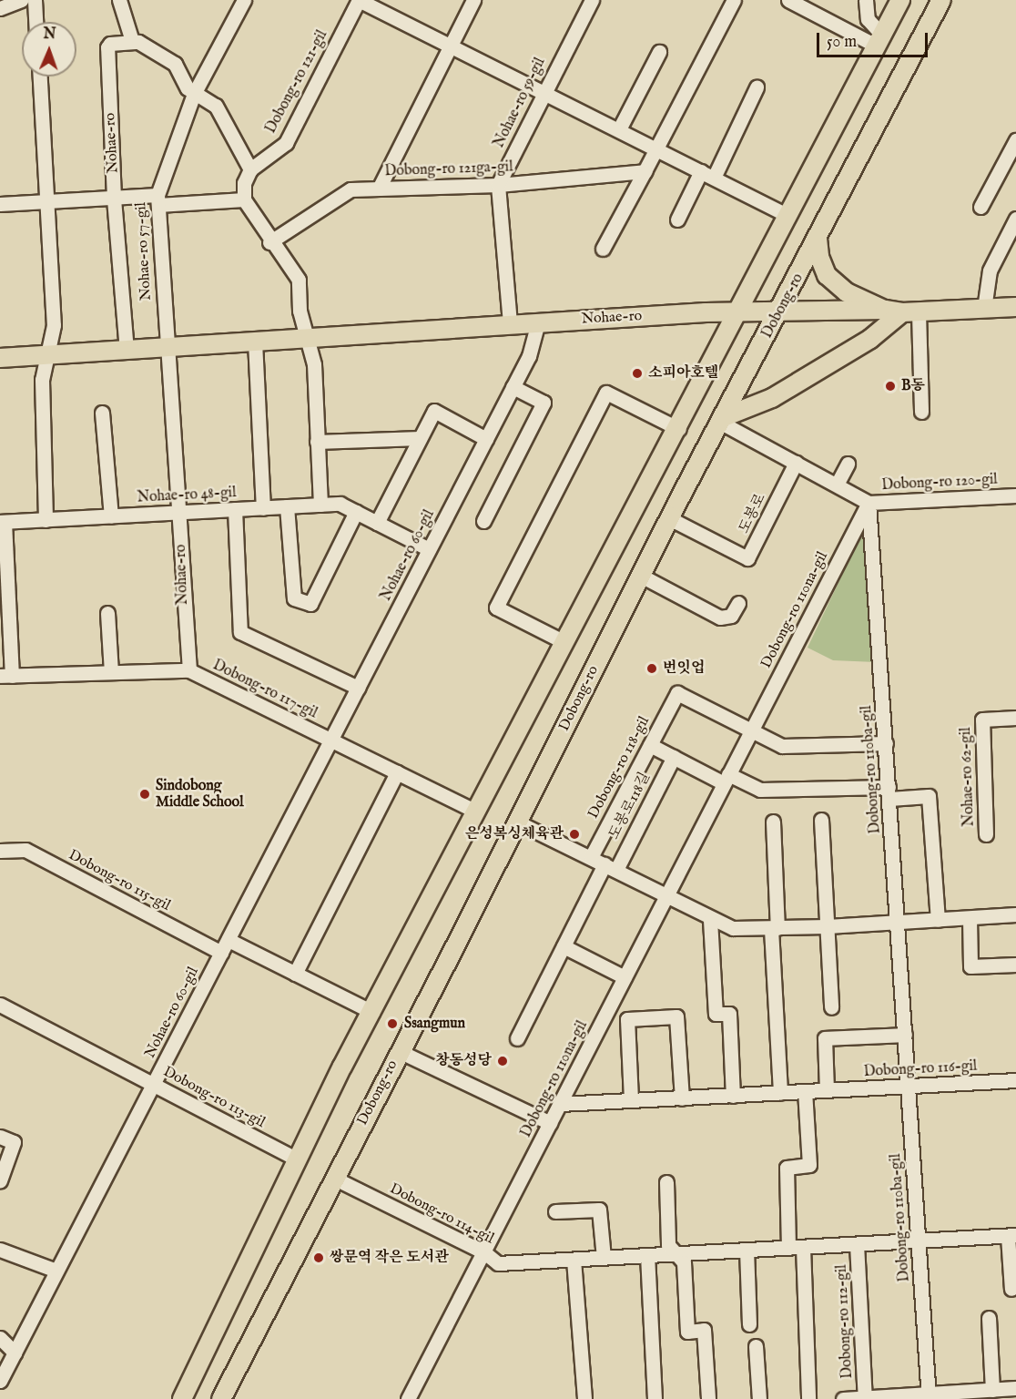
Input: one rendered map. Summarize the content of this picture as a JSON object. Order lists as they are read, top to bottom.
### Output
{
  "streets": {
    "main road": ["Nohae-ro", "Dobong-ro"],
    "street": [
      "Dobong-ro 121-gil",
      "Nohae-ro 59-gil",
      "Dobong-ro 121ga-gil",
      "Nohae-ro 57-gil",
      "Dobong-ro 120-gil",
      "Nohae-ro 48-gil",
      "도봉로",
      "Nohae-ro 60-gil",
      "Dobong-ro 110na-gil",
      "Dobong-ro 117-gil",
      "Dobong-ro 118-gil",
      "Dobong-ro 110ba-gil",
      "Nohae-ro 62-gil",
      "도봉로118길",
      "Dobong-ro 115-gil",
      "Dobong-ro 116-gil",
      "Dobong-ro 113-gil",
      "Dobong-ro 114-gil",
      "Dobong-ro 112-gil"
    ]
  },
  "crossings": [
    ["Dobong-ro 121-gil", "Nohae-ro 59-gil"],
    ["Nohae-ro 59-gil", "Dobong-ro 121ga-gil"],
    ["Nohae-ro", "Nohae-ro 57-gil"],
    ["Nohae-ro", "Dobong-ro"],
    ["Nohae-ro", "Nohae-ro 48-gil"],
    ["Nohae-ro", "Nohae-ro 60-gil"],
    ["Nohae-ro", "Dobong-ro 117-gil"],
    ["Dobong-ro", "Dobong-ro 120-gil"],
    ["Dobong-ro", "도봉로"],
    ["Dobong-ro", "Dobong-ro 114-gil"],
    ["Dobong-ro 120-gil", "도봉로"],
    ["Dobong-ro 120-gil", "Dobong-ro 110na-gil"],
    ["Dobong-ro 120-gil", "Dobong-ro 110ba-gil"],
    ["Nohae-ro 48-gil", "Nohae-ro 60-gil"],
    ["Nohae-ro 48-gil", "Dobong-ro 117-gil"],
    ["Nohae-ro 60-gil", "Dobong-ro 117-gil"],
    ["Nohae-ro 60-gil", "Dobong-ro 115-gil"],
    ["Nohae-ro 60-gil", "Dobong-ro 113-gil"],
    ["Dobong-ro 110na-gil", "Dobong-ro 118-gil"],
    ["Dobong-ro 110na-gil", "Dobong-ro 110ba-gil"],
    ["Dobong-ro 110na-gil", "Dobong-ro 116-gil"],
    ["Dobong-ro 110na-gil", "Dobong-ro 114-gil"],
    ["Dobong-ro 110ba-gil", "Dobong-ro 116-gil"],
    ["Dobong-ro 110ba-gil", "Dobong-ro 114-gil"],
    ["Dobong-ro 110ba-gil", "Dobong-ro 112-gil"],
    ["Dobong-ro 114-gil", "Dobong-ro 112-gil"]
  ],
  "places": [
    "소피아호텔",
    "B동",
    "번잇업",
    "Sindobong Middle School",
    "은성복싱체육관",
    "Ssangmun",
    "창동성당",
    "쌍문역 작은 도서관"
  ],
  "scale_bar": "50 m",
  "north": "top"
}
